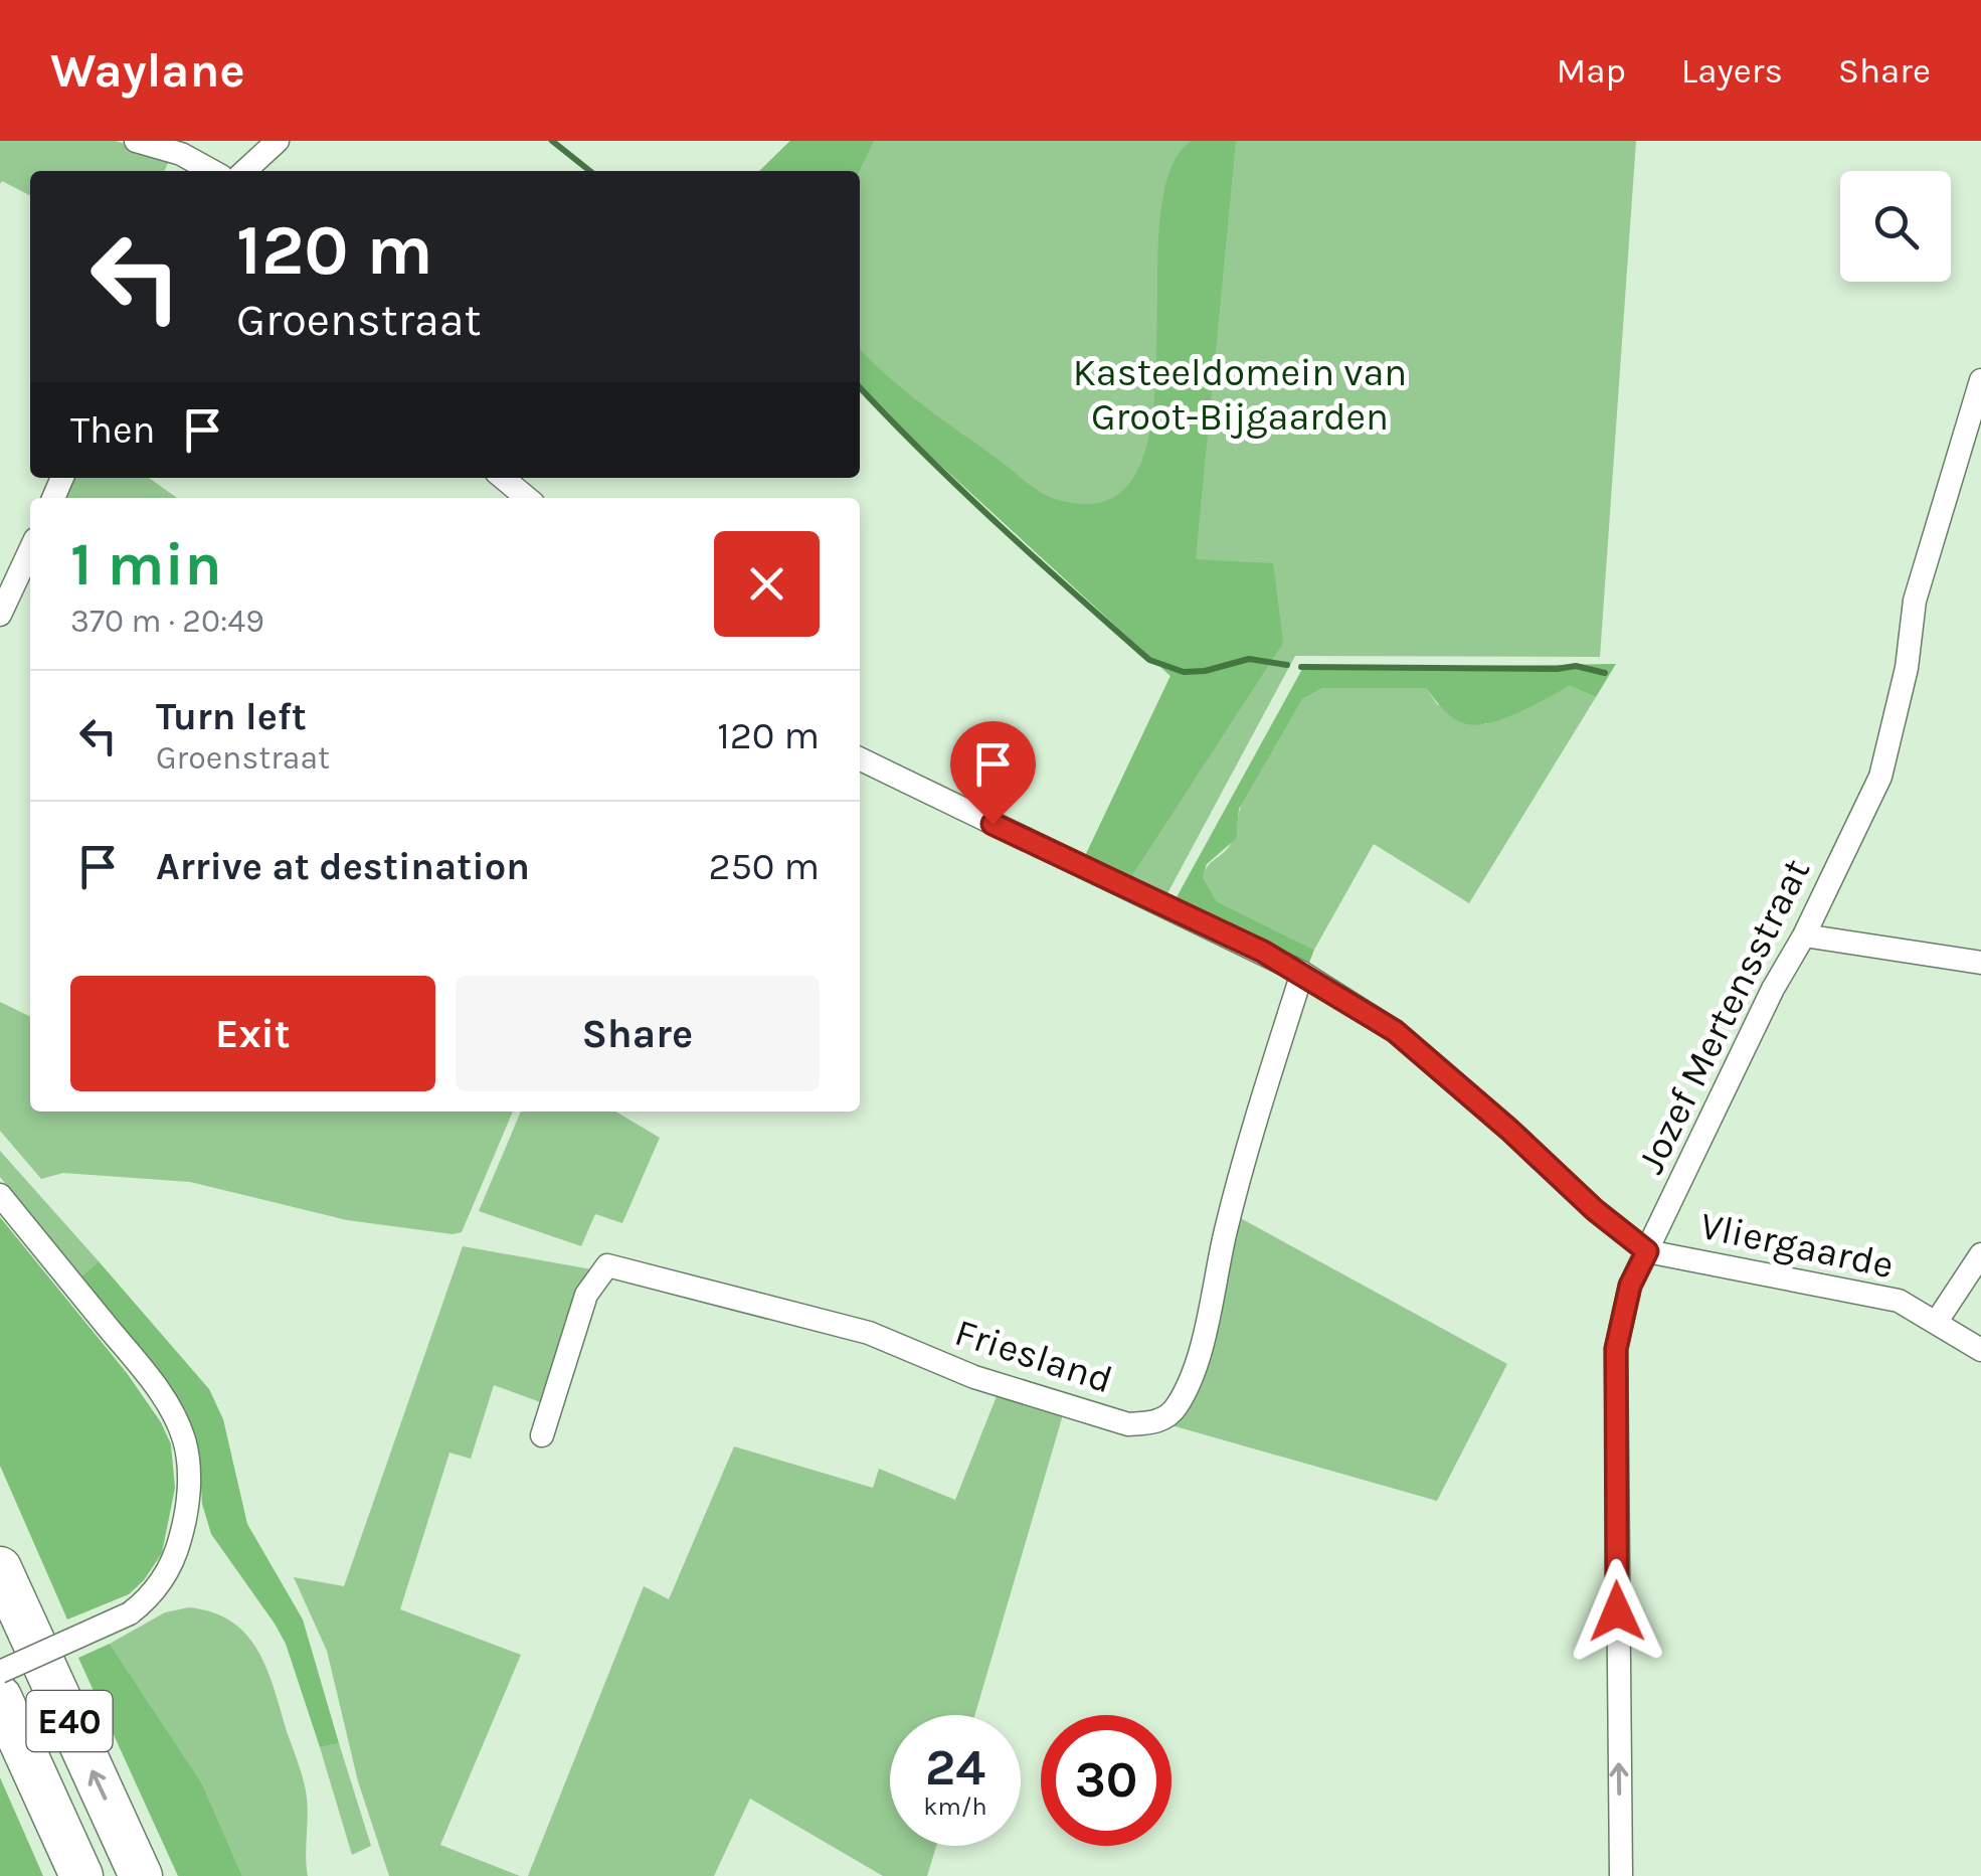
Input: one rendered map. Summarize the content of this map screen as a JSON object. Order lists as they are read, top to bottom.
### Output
{
  "streets": {
    "highway": ["E40"],
    "street": ["Jozef Mertensstraat", "Vliergaarde", "Friesland"]
  },
  "crossings": [
    ["Jozef Mertensstraat", "Vliergaarde"]
  ],
  "one_way": ["Jozef Mertensstraat"],
  "parks": ["Kasteeldomein van Groot-Bijgaarden"],
  "page": {
    "header": "Waylane",
    "nav": ["Map", "Layers", "Share"],
    "turn": ["120 m", "Groenstraat"],
    "then": "Then",
    "heading": ["1 min", "370 m · 20:49"],
    "list": [
      {
        "name": "Turn left",
        "note": "Groenstraat",
        "value": "120 m"
      },
      {
        "name": "Arrive at destination",
        "value": "250 m"
      }
    ],
    "buttons": ["Exit", "Share"],
    "speed": "24 km/h",
    "limit": "30"
  }
}
